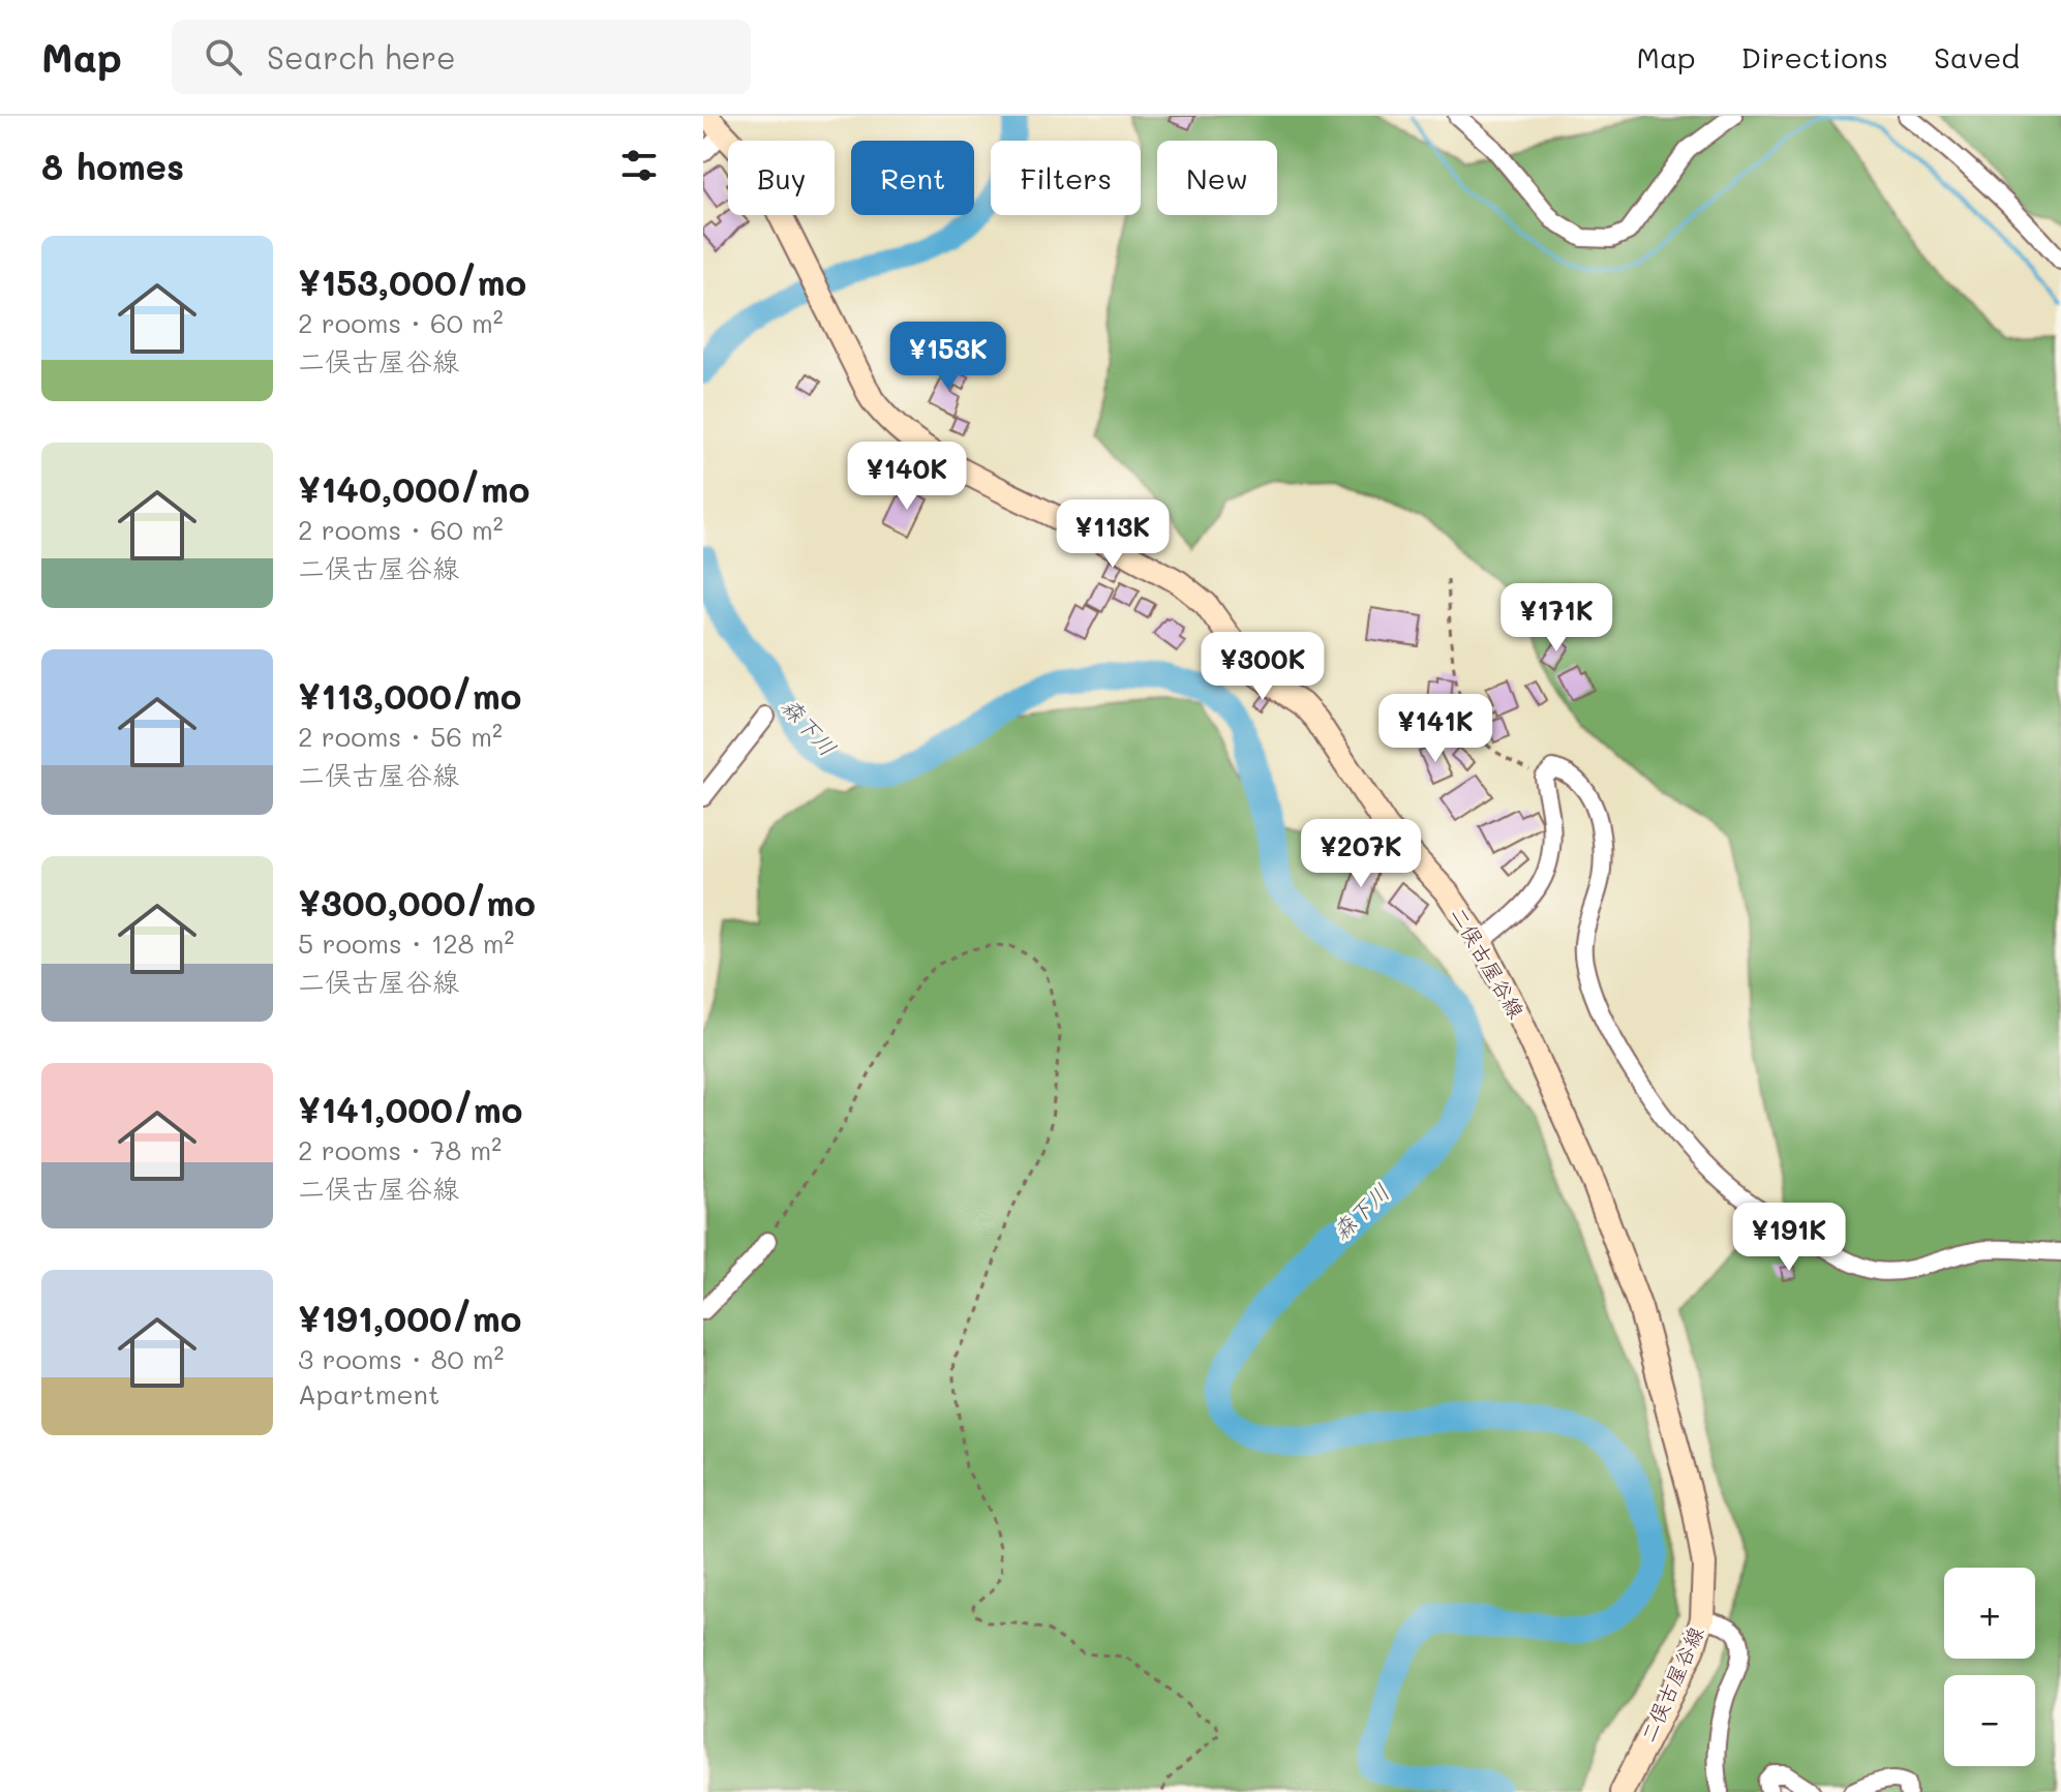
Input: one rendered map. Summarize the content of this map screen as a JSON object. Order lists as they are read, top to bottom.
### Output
{
  "streets": {
    "main road": ["二俣古屋谷線"]
  },
  "water": ["森下川"],
  "page": {
    "header": "Map",
    "search": "Search here",
    "nav": ["Map", "Directions", "Saved"],
    "heading": "8 homes",
    "chip": [
      "Buy",
      "Rent",
      "Filters",
      "New"
    ],
    "list": [
      {
        "name": "¥153,000/mo",
        "note": "2 rooms · 60 m² · 二俣古屋谷線"
      },
      {
        "name": "¥140,000/mo",
        "note": "2 rooms · 60 m² · 二俣古屋谷線"
      },
      {
        "name": "¥113,000/mo",
        "note": "2 rooms · 56 m² · 二俣古屋谷線"
      },
      {
        "name": "¥300,000/mo",
        "note": "5 rooms · 128 m² · 二俣古屋谷線"
      },
      {
        "name": "¥141,000/mo",
        "note": "2 rooms · 78 m² · 二俣古屋谷線"
      },
      {
        "name": "¥191,000/mo",
        "note": "3 rooms · 80 m² · Apartment"
      }
    ],
    "price": [
      "¥153K",
      "¥140K",
      "¥113K",
      "¥171K",
      "¥300K",
      "¥141K",
      "¥207K",
      "¥191K"
    ],
    "map_buttons": ["+", "−"]
  }
}
